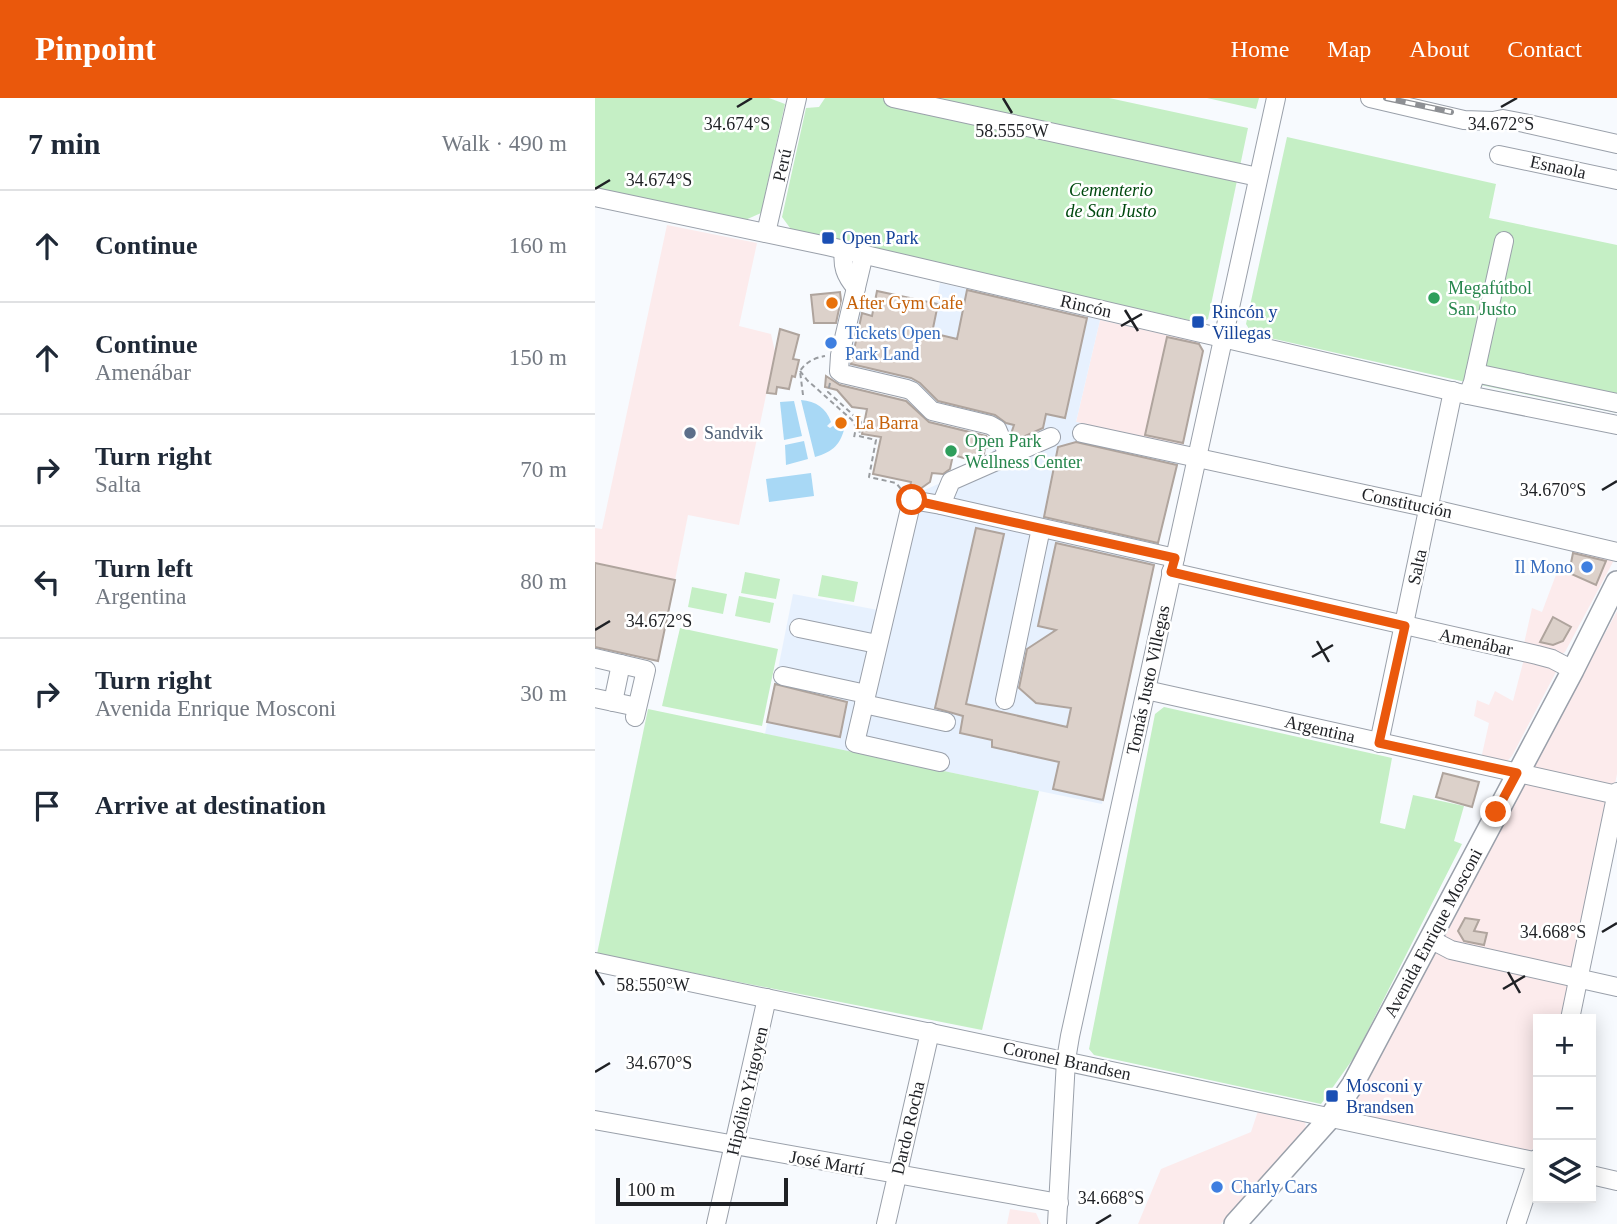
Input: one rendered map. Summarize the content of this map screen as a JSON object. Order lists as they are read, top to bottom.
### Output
{
  "streets": {
    "main road": ["Avenida Enrique Mosconi"],
    "street": [
      "Perú",
      "Esnaola",
      "Rincón",
      "Constitución",
      "Salta",
      "Amenábar",
      "Tomás Justo Villegas",
      "Argentina",
      "Coronel Brandsen",
      "Hipólito Yrigoyen",
      "Dardo Rocha",
      "José Martí"
    ]
  },
  "crossings": [
    ["Perú", "Rincón"],
    ["Rincón", "Salta"],
    ["Rincón", "Tomás Justo Villegas"],
    ["Constitución", "Salta"],
    ["Constitución", "Tomás Justo Villegas"],
    ["Salta", "Amenábar"],
    ["Salta", "Argentina"],
    ["Amenábar", "Tomás Justo Villegas"],
    ["Amenábar", "Avenida Enrique Mosconi"],
    ["Tomás Justo Villegas", "Argentina"],
    ["Tomás Justo Villegas", "Coronel Brandsen"],
    ["Tomás Justo Villegas", "José Martí"],
    ["Argentina", "Avenida Enrique Mosconi"],
    ["Avenida Enrique Mosconi", "Coronel Brandsen"],
    ["Coronel Brandsen", "Hipólito Yrigoyen"],
    ["Coronel Brandsen", "Dardo Rocha"],
    ["Hipólito Yrigoyen", "José Martí"],
    ["Dardo Rocha", "José Martí"]
  ],
  "parks": ["Cementerio de San Justo"],
  "places": {
    "transit": ["Open Park", "Rincón y Villegas", "Mosconi y Brandsen"],
    "other": [
      "Megafútbol San Justo",
      "After Gym Cafe",
      "Tickets Open Park Land",
      "La Barra",
      "Sandvik",
      "Open Park Wellness Center",
      "Il Mono",
      "Charly Cars"
    ]
  },
  "scale_bar": "100 m",
  "page": {
    "header": "Pinpoint",
    "nav": [
      "Home",
      "Map",
      "About",
      "Contact"
    ],
    "heading": ["7 min", "Walk · 490 m"],
    "list": [
      ["Continue", "160 m"],
      ["Continue", "Amenábar", "150 m"],
      ["Turn right", "Salta", "70 m"],
      ["Turn left", "Argentina", "80 m"],
      ["Turn right", "Avenida Enrique Mosconi", "30 m"],
      "Arrive at destination"
    ],
    "map_buttons": ["+", "−"],
    "scale": "100 m"
  },
  "coordinates": [
    "34.674°S",
    "34.672°S",
    "58.555°W",
    "34.670°S",
    "34.668°S",
    "58.550°W"
  ]
}
